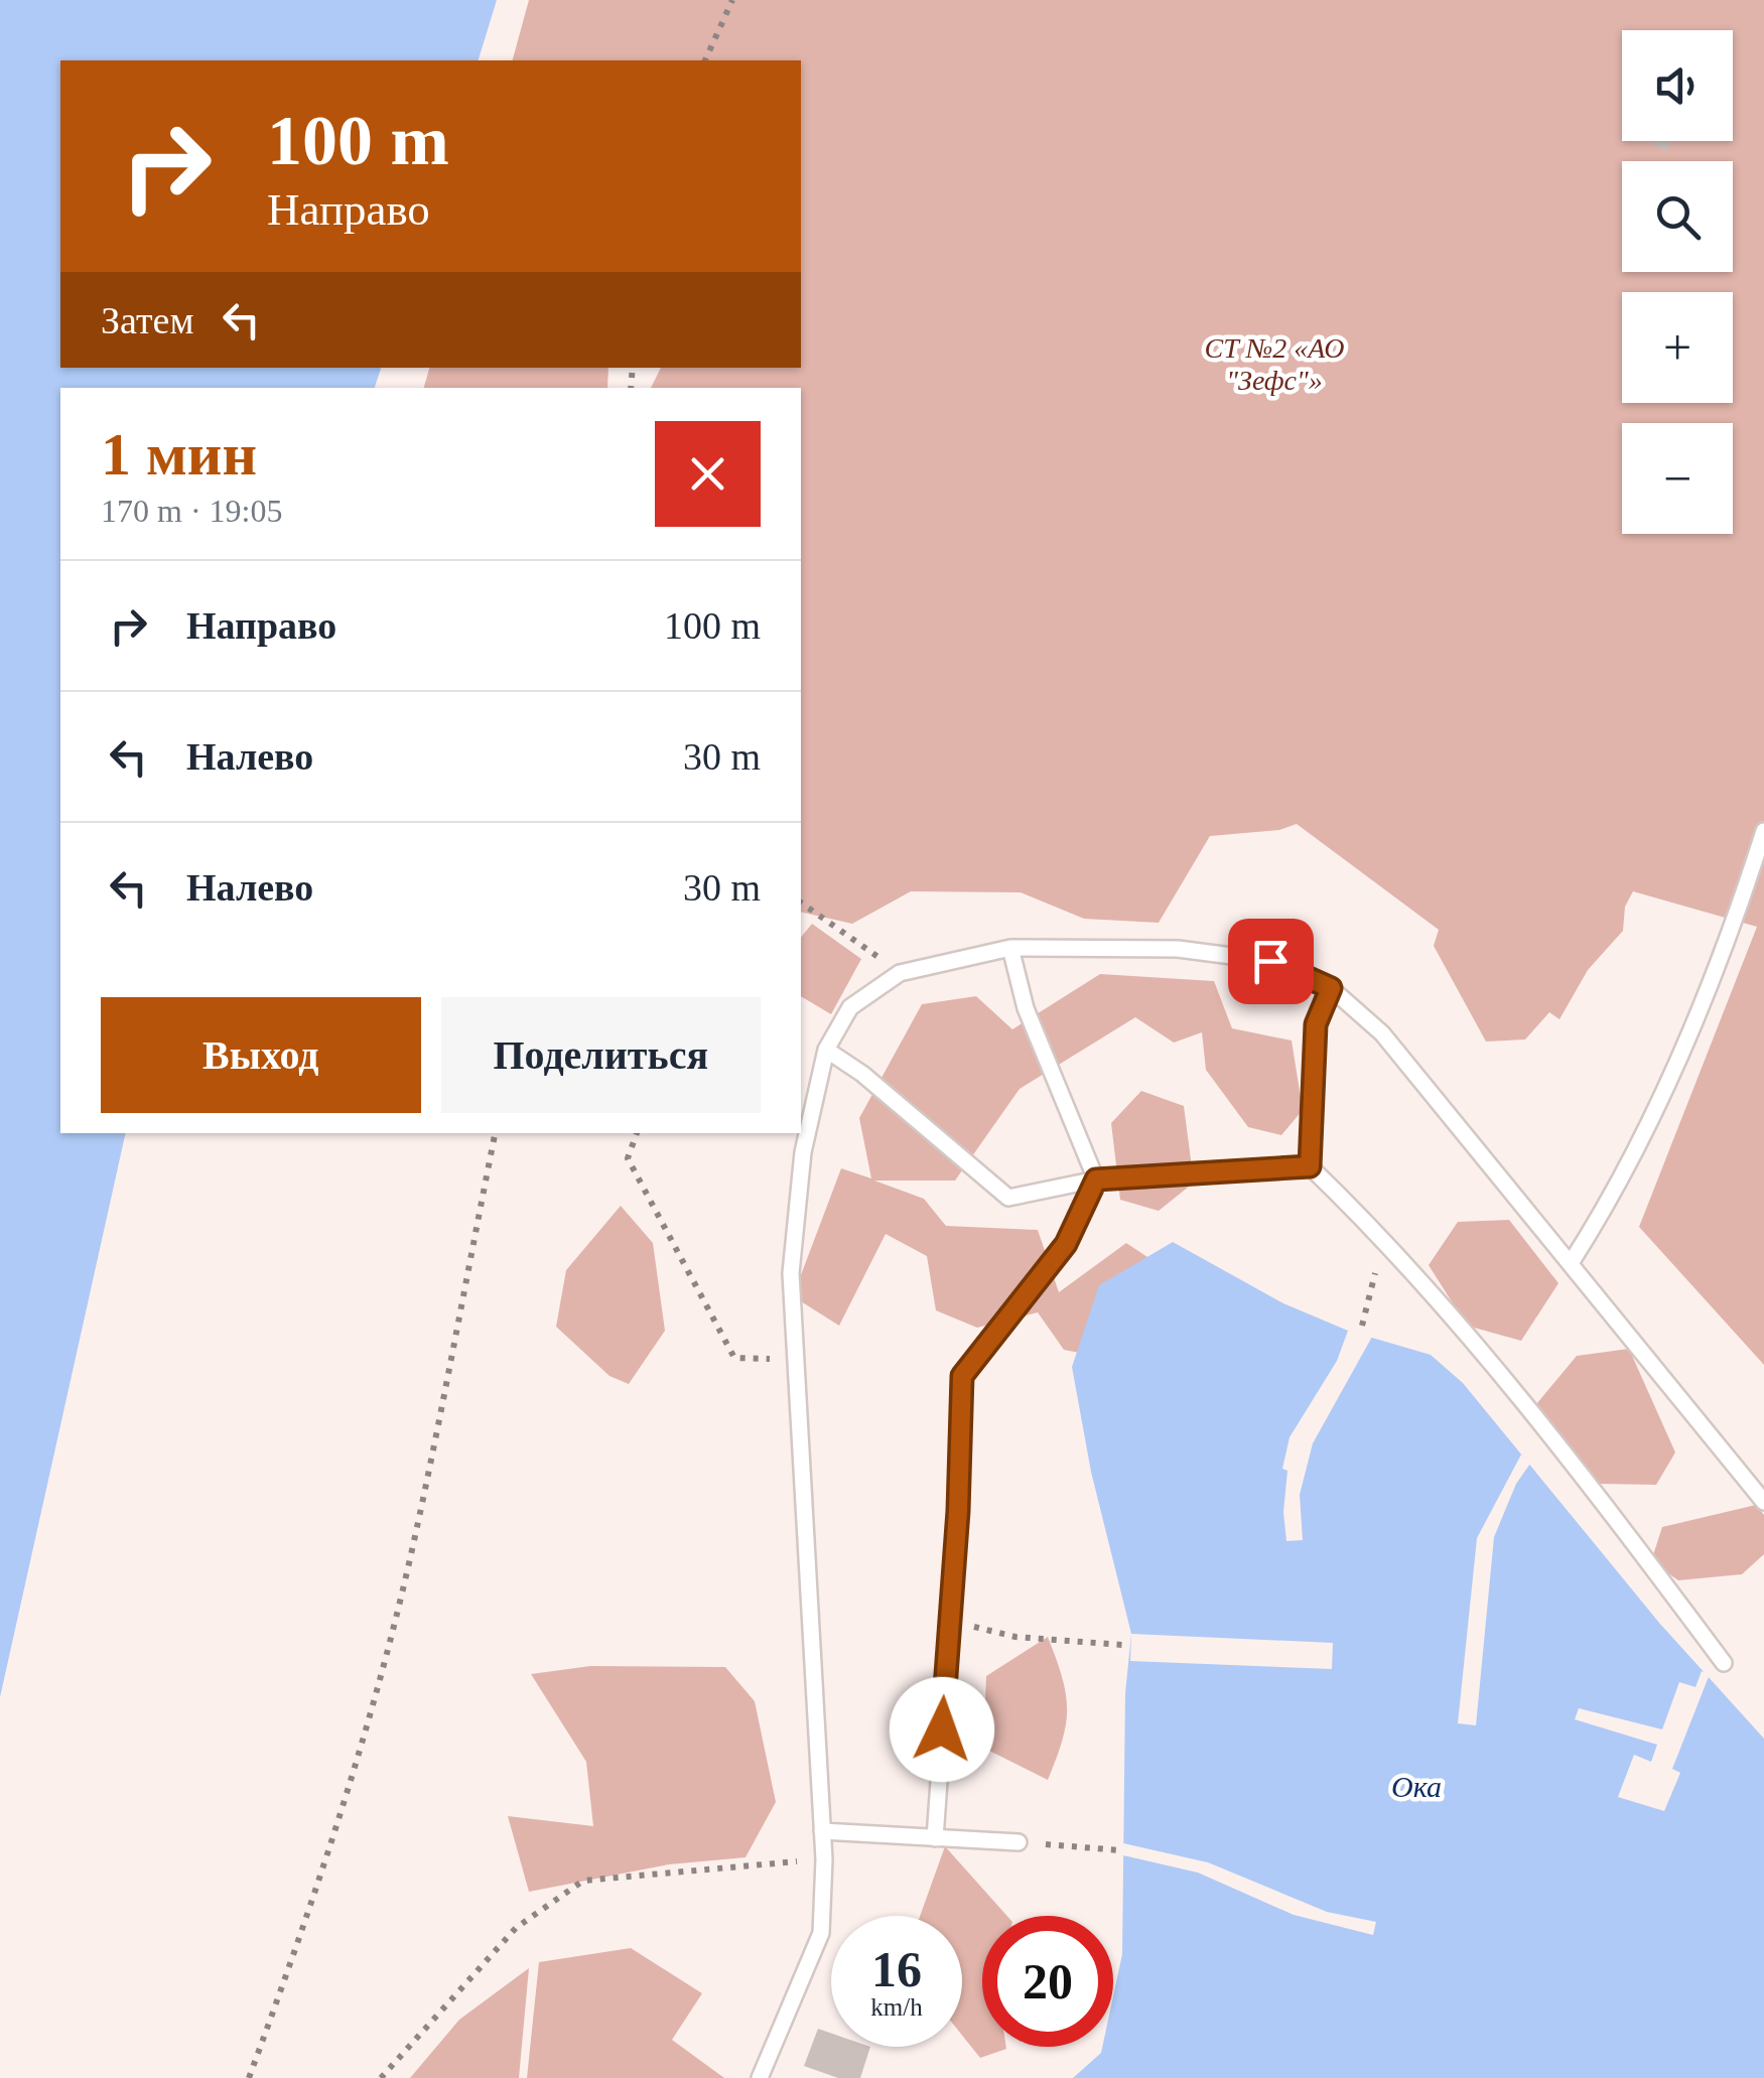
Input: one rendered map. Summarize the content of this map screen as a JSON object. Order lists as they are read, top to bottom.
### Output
{
  "water": ["Ока"],
  "parks": ["СТ №2 «АО \"Зефс\"»"],
  "page": {
    "map_buttons": ["+", "−"],
    "turn": ["100 m", "Направо"],
    "then": "Затем",
    "heading": ["1 мин", "170 m · 19:05"],
    "list": [
      {
        "name": "Направо",
        "value": "100 m"
      },
      {
        "name": "Налево",
        "value": "30 m"
      },
      {
        "name": "Налево",
        "value": "30 m"
      }
    ],
    "buttons": ["Выход", "Поделиться"],
    "speed": "16 km/h",
    "limit": "20"
  }
}
